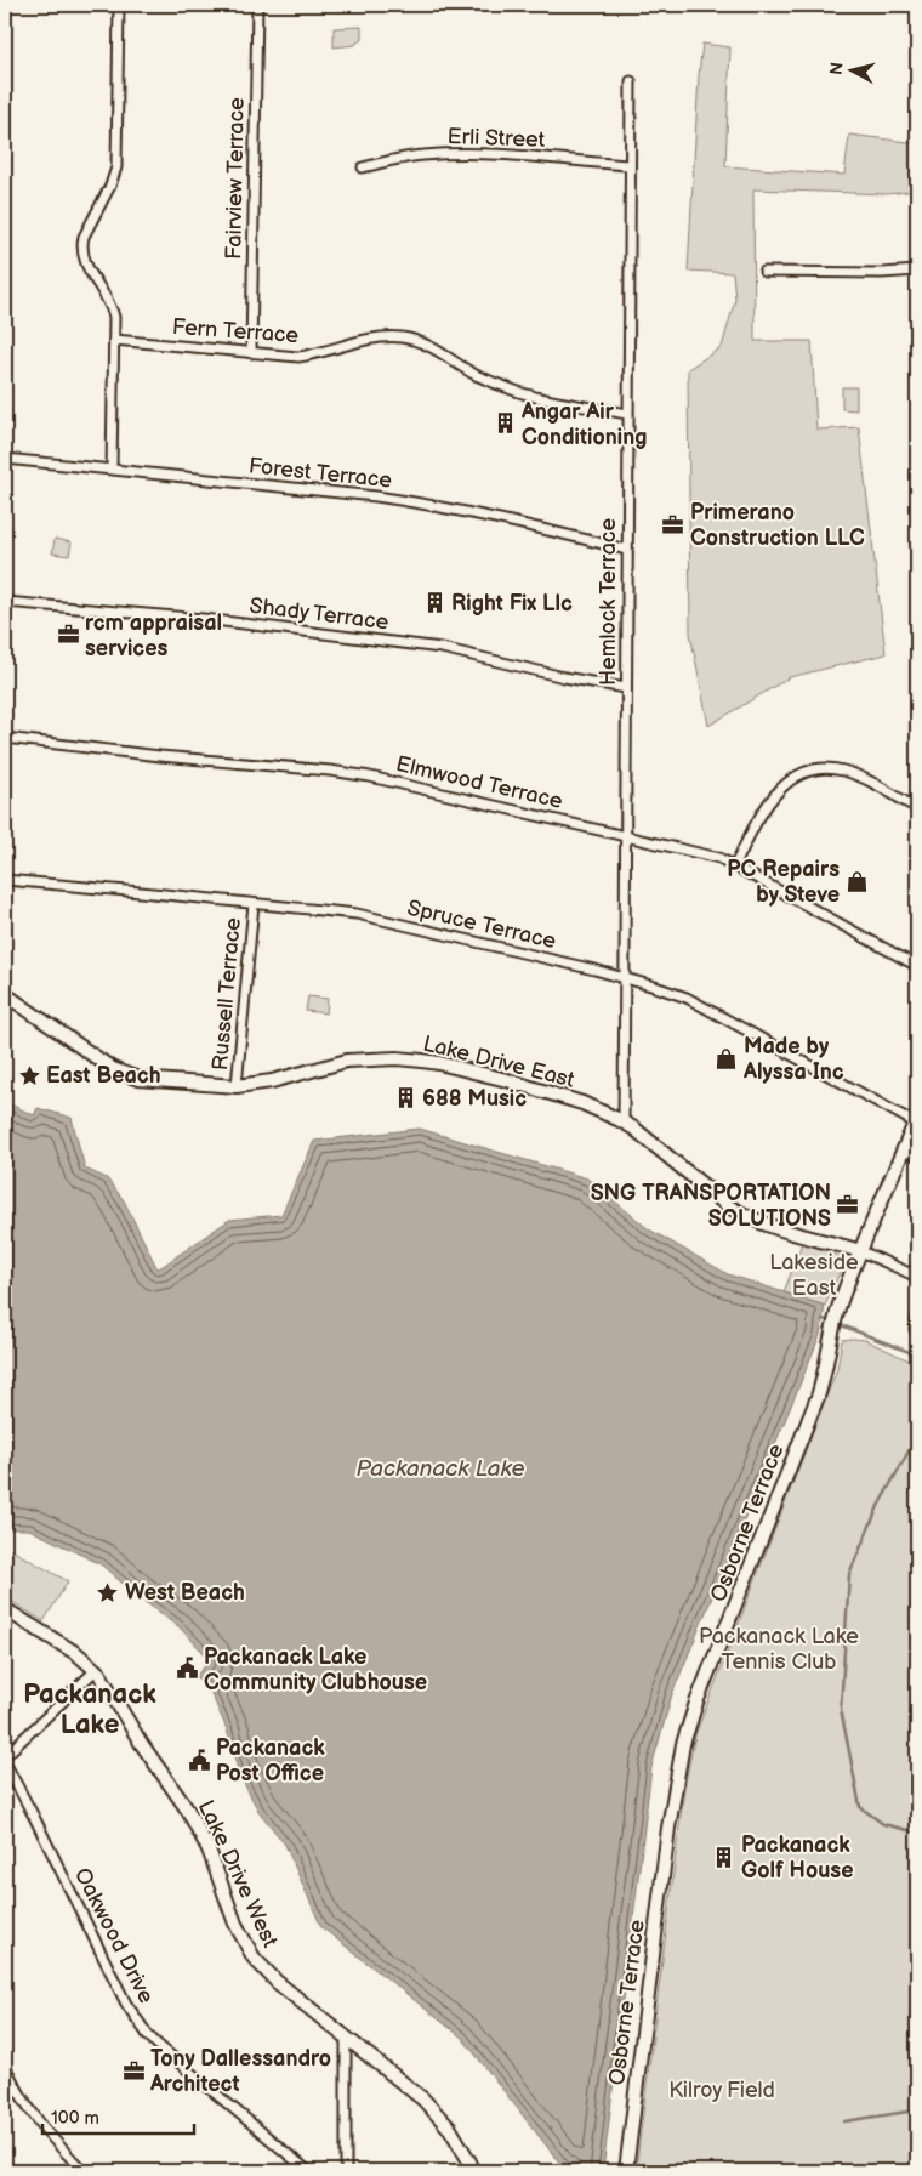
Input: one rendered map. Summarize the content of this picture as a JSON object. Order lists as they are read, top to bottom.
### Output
{
  "streets": {
    "street": [
      "Erli Street",
      "Fairview Terrace",
      "Fern Terrace",
      "Forest Terrace",
      "Hemlock Terrace",
      "Shady Terrace",
      "Elmwood Terrace",
      "Spruce Terrace",
      "Russell Terrace",
      "Lake Drive East",
      "Osborne Terrace",
      "Lake Drive West",
      "Oakwood Drive"
    ]
  },
  "crossings": [
    ["Erli Street", "Hemlock Terrace"],
    ["Fairview Terrace", "Fern Terrace"],
    ["Fern Terrace", "Hemlock Terrace"],
    ["Forest Terrace", "Hemlock Terrace"],
    ["Hemlock Terrace", "Shady Terrace"],
    ["Hemlock Terrace", "Elmwood Terrace"],
    ["Hemlock Terrace", "Spruce Terrace"],
    ["Hemlock Terrace", "Lake Drive East"],
    ["Spruce Terrace", "Russell Terrace"],
    ["Spruce Terrace", "Osborne Terrace"],
    ["Russell Terrace", "Lake Drive East"],
    ["Lake Drive East", "Osborne Terrace"]
  ],
  "districts": ["Packanack Lake"],
  "water": ["Packanack Lake"],
  "parks": ["Lakeside East", "Packanack Lake Tennis Club", "Kilroy Field"],
  "places": {
    "building": [
      "Angar Air Conditioning",
      "Right Fix Llc",
      "688 Music",
      "Packanack Golf House"
    ],
    "office": [
      "Primerano Construction LLC",
      "rcm appraisal services",
      "SNG TRANSPORTATION SOLUTIONS",
      "Tony Dallessandro Architect"
    ],
    "shop": ["PC Repairs by Steve", "Made by Alyssa Inc"],
    "place": ["East Beach", "West Beach"],
    "public building": ["Packanack Lake Community Clubhouse", "Packanack Post Office"]
  },
  "scale_bar": "100 m",
  "north": "left"
}
